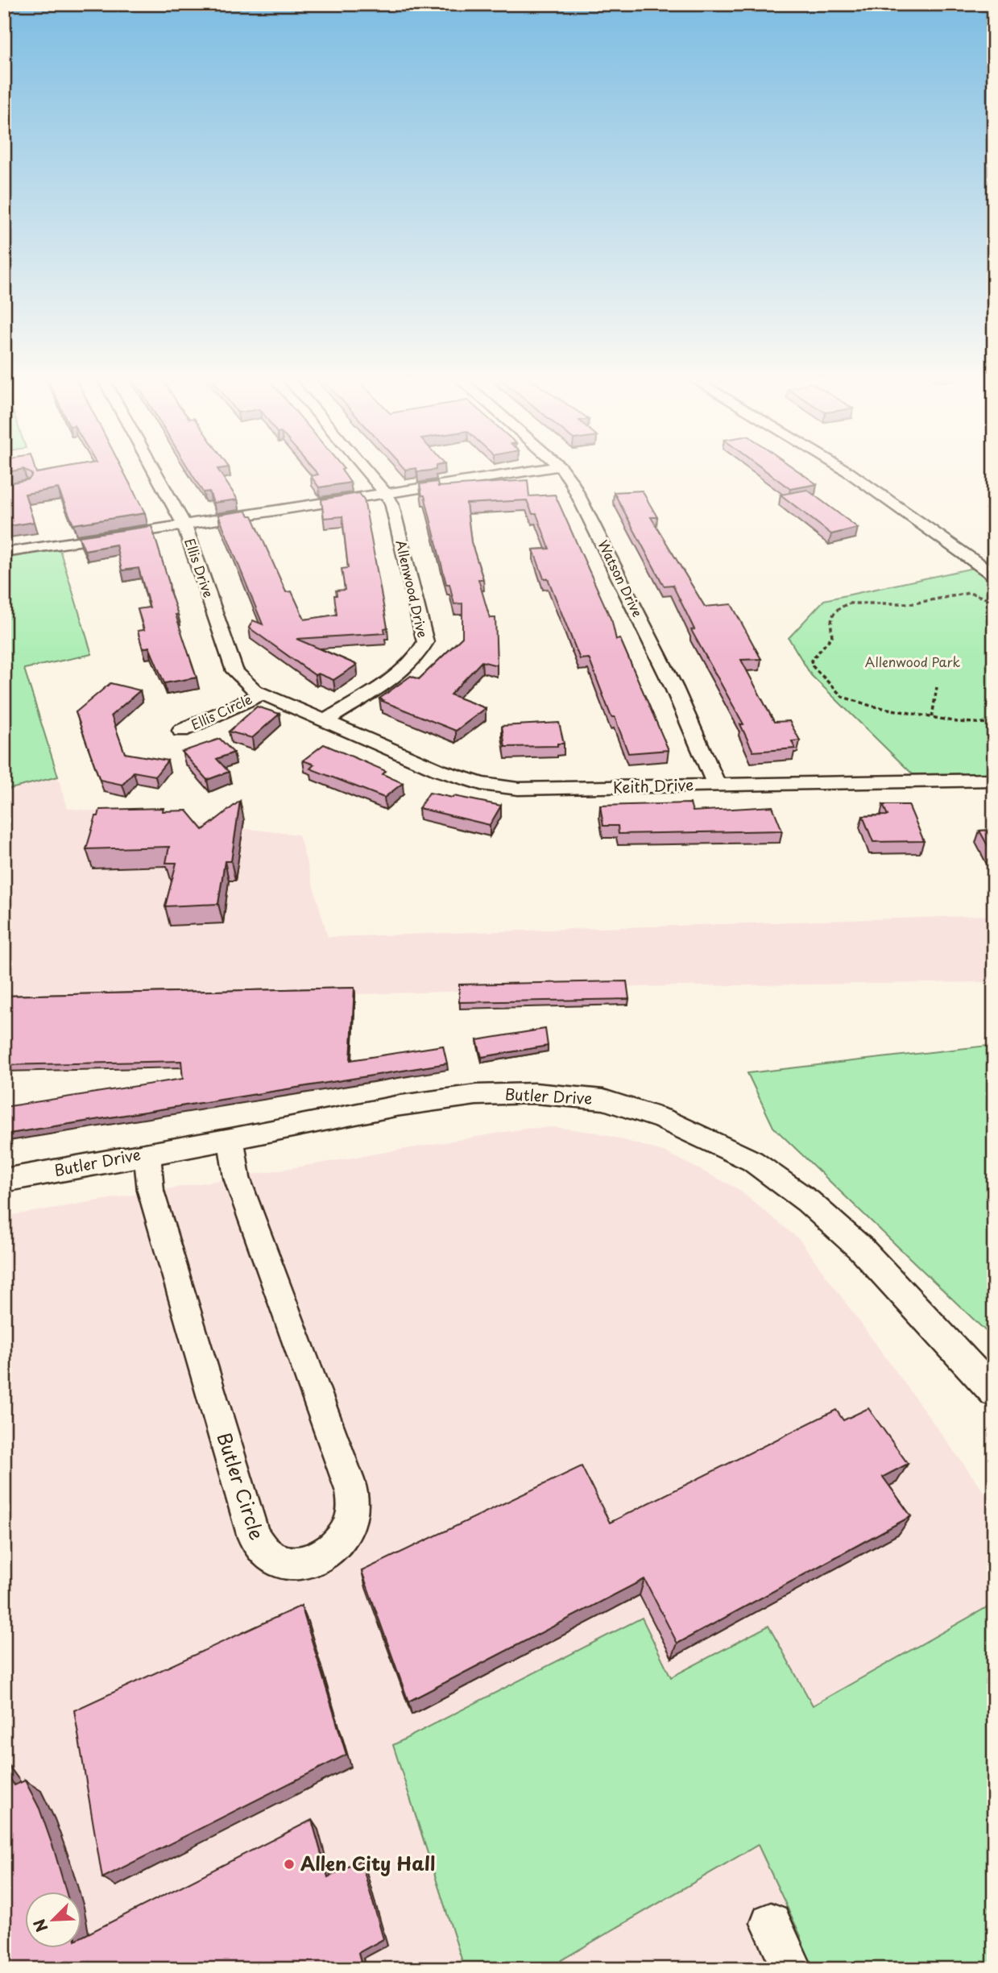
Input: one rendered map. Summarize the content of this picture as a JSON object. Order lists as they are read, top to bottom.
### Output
{
  "streets": {
    "street": [
      "Ellis Drive",
      "Watson Drive",
      "Allenwood Drive",
      "Ellis Circle",
      "Keith Drive",
      "Butler Drive",
      "Butler Circle"
    ]
  },
  "crossings": [
    ["Ellis Drive", "Allenwood Drive"],
    ["Ellis Drive", "Ellis Circle"],
    ["Ellis Drive", "Keith Drive"],
    ["Watson Drive", "Keith Drive"],
    ["Allenwood Drive", "Keith Drive"],
    ["Butler Drive", "Butler Circle"]
  ],
  "parks": ["Allenwood Park"],
  "places": ["Allen City Hall"],
  "north": "bottom left"
}
